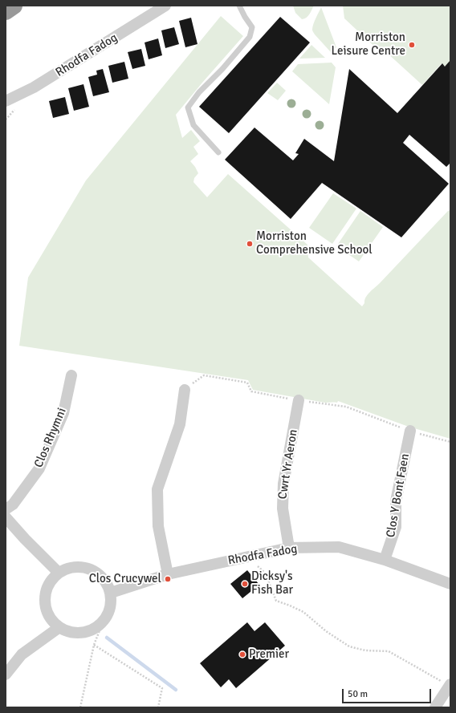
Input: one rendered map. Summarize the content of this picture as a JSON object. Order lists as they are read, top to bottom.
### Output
{
  "streets": {
    "street": [
      "Rhodfa Fadog",
      "Clos Rhymni",
      "Cwrt Yr Aeron",
      "Clos Y Bont Faen"
    ]
  },
  "crossings": [
    ["Rhodfa Fadog", "Cwrt Yr Aeron"],
    ["Rhodfa Fadog", "Clos Y Bont Faen"]
  ],
  "places": [
    "Morriston Leisure Centre",
    "Morriston Comprehensive School",
    "Clos Crucywel",
    "Dicksy's Fish Bar",
    "Premier"
  ],
  "scale_bar": "50 m"
}
